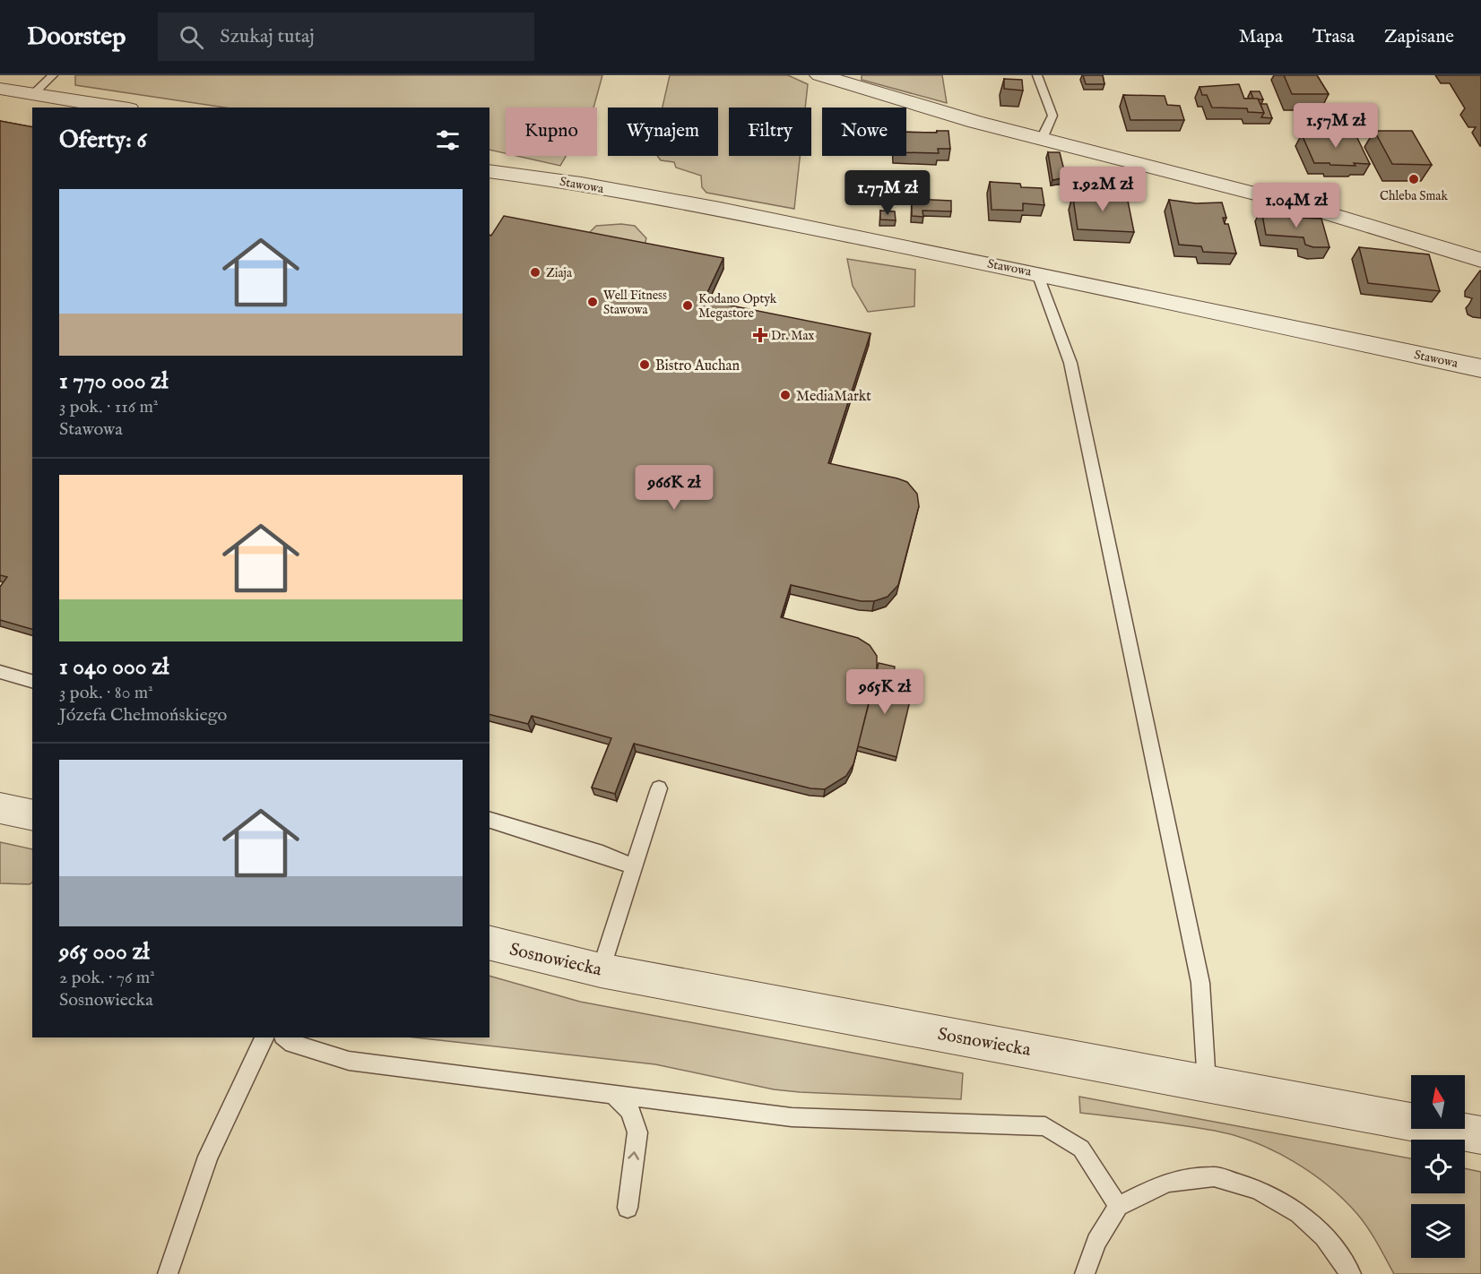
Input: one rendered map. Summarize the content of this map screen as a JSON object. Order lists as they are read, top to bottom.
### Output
{
  "streets": {
    "street": ["Stawowa", "Sosnowiecka"]
  },
  "places": {
    "other": [
      "Chleba Smak",
      "Ziaja",
      "Well Fitness Stawowa",
      "Kodano Optyk Megastore",
      "Bistro Auchan",
      "MediaMarkt"
    ],
    "health": ["Dr. Max"]
  },
  "north": "top",
  "page": {
    "header": "Doorstep",
    "search": "Szukaj tutaj",
    "nav": ["Mapa", "Trasa", "Zapisane"],
    "price": [
      "1.57M zł",
      "1.92M zł",
      "1.77M zł",
      "1.04M zł",
      "966K zł",
      "965K zł"
    ],
    "chip": [
      "Kupno",
      "Wynajem",
      "Filtry",
      "Nowe"
    ],
    "heading": "Oferty: 6",
    "list": [
      {
        "name": "1 770 000 zł",
        "note": "3 pok. · 116 m² · Stawowa"
      },
      {
        "name": "1 040 000 zł",
        "note": "3 pok. · 80 m² · Józefa Chełmońskiego"
      },
      {
        "name": "965 000 zł",
        "note": "2 pok. · 76 m² · Sosnowiecka"
      }
    ]
  }
}
